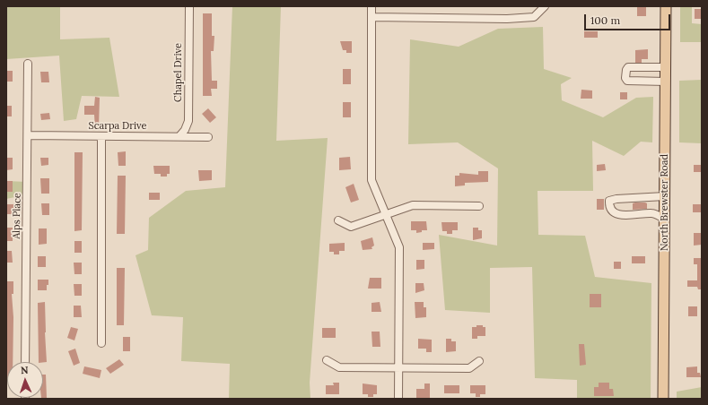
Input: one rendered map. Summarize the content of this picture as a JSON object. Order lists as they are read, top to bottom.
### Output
{
  "streets": {
    "main road": ["North Brewster Road"],
    "street": ["Chapel Drive", "Scarpa Drive", "Alps Place"]
  },
  "crossings": [
    ["Chapel Drive", "Scarpa Drive"],
    ["Scarpa Drive", "Alps Place"]
  ],
  "scale_bar": "100 m",
  "north": "top"
}
